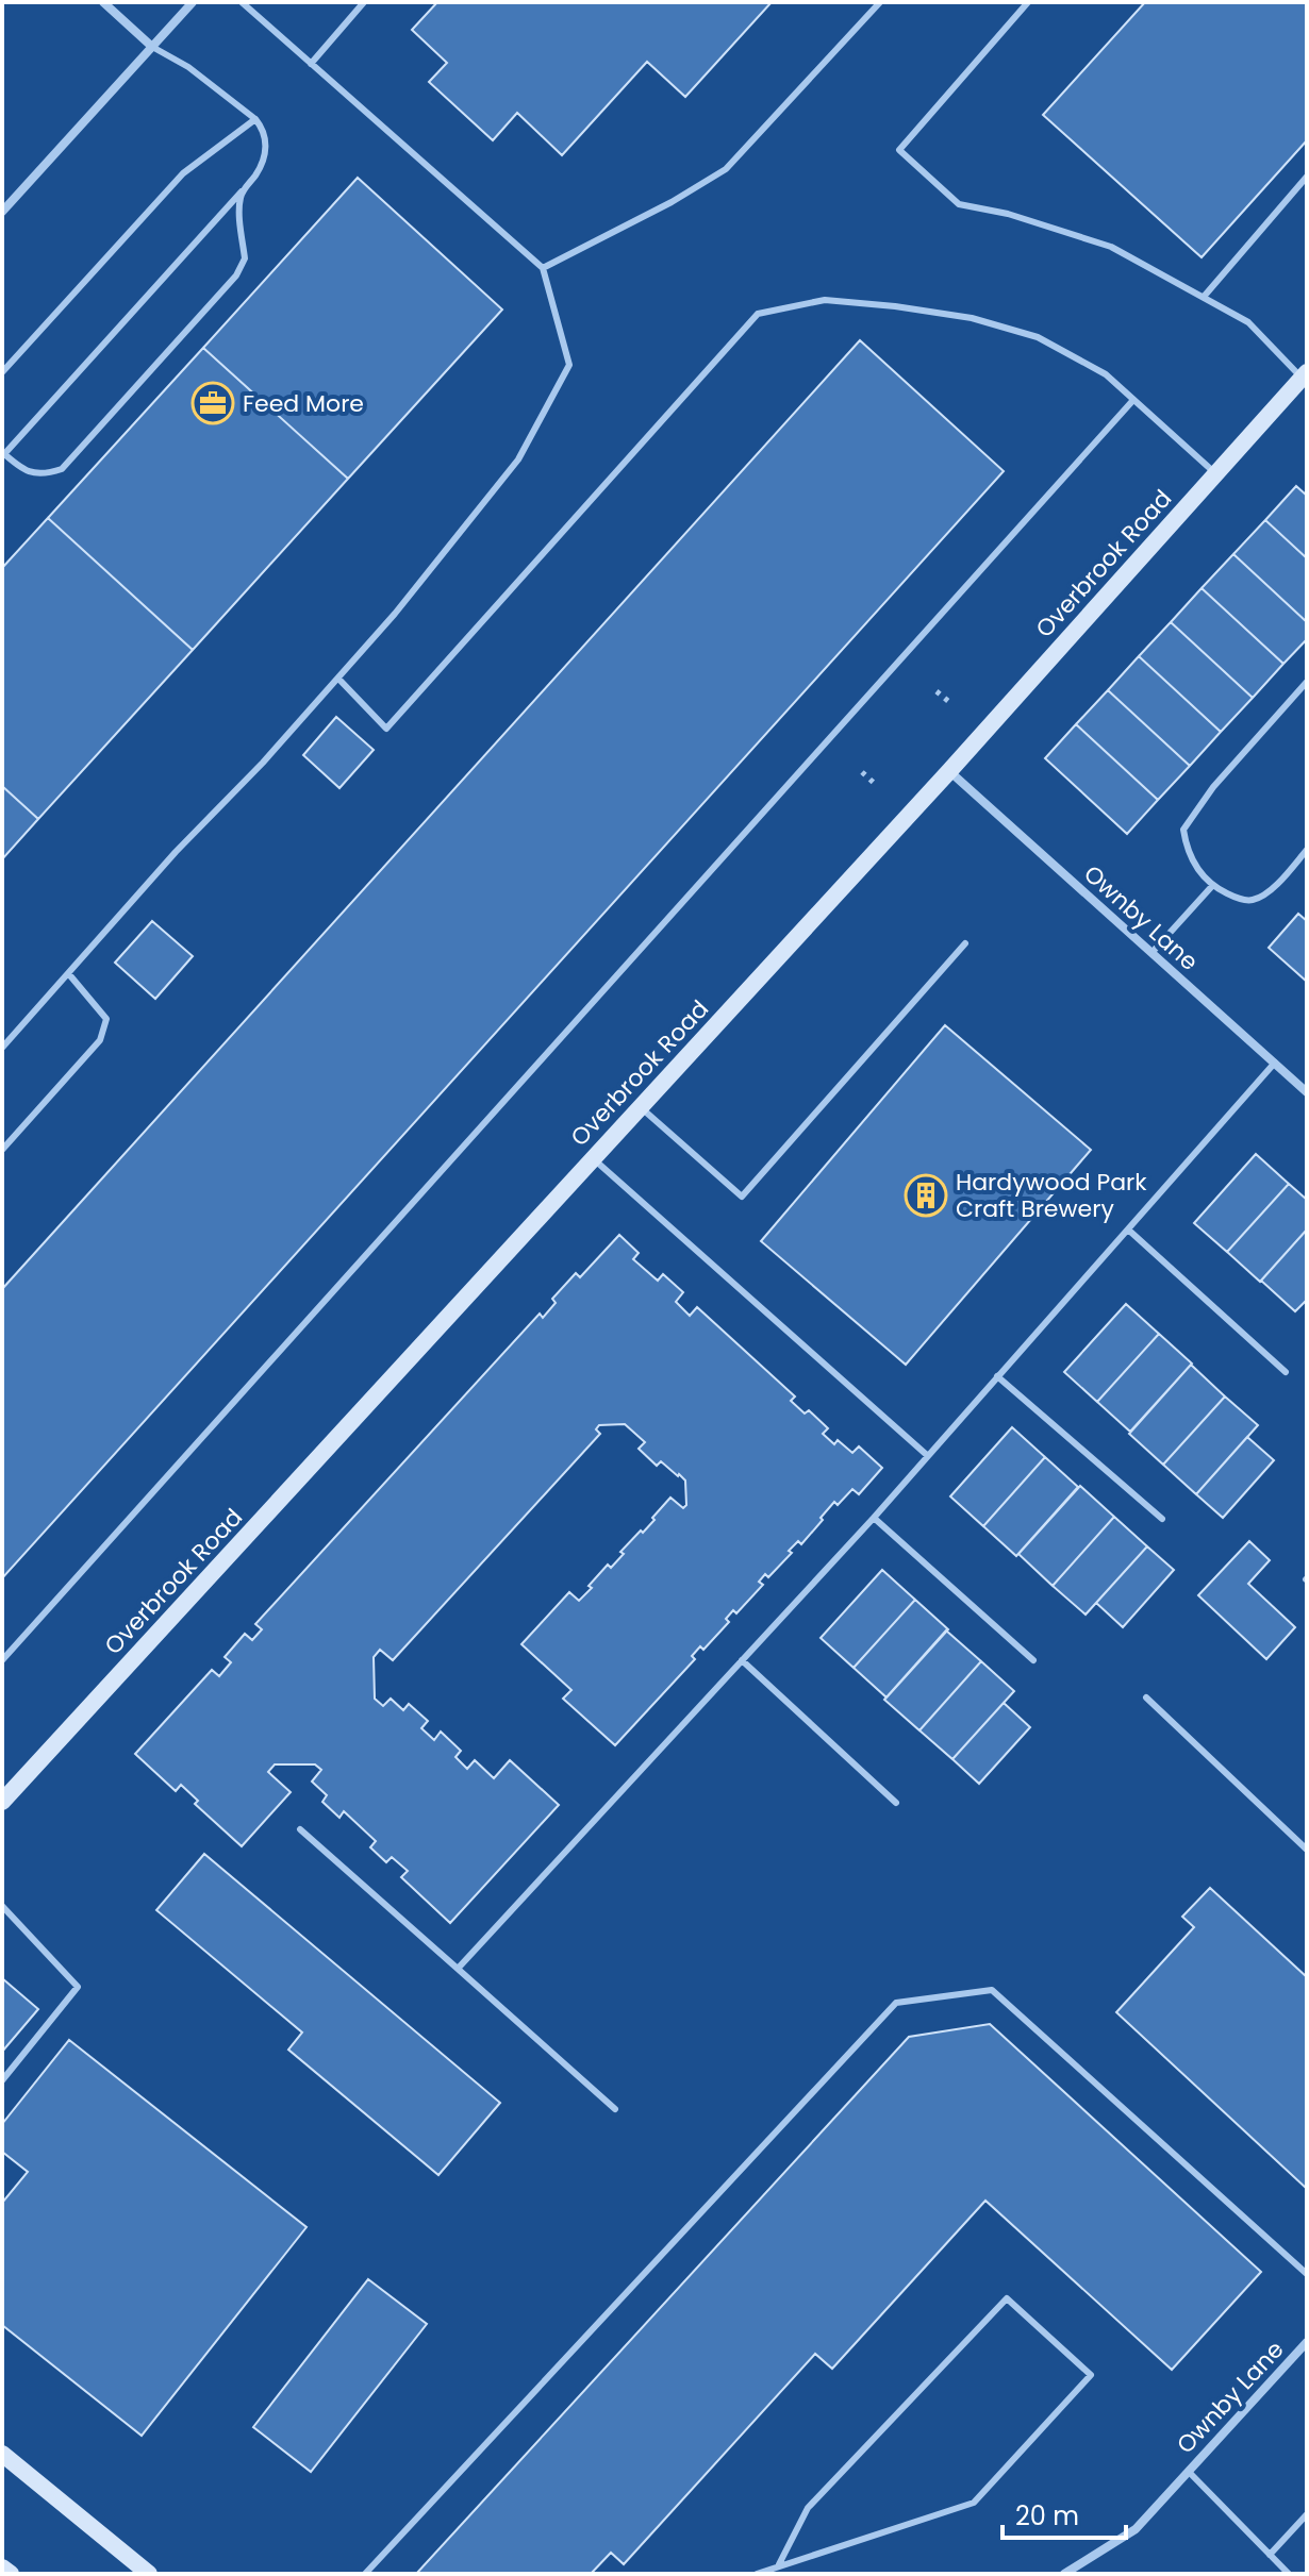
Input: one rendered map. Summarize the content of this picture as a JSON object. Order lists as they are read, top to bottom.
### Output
{
  "streets": {
    "street": ["Overbrook Road", "Ownby Lane"]
  },
  "crossings": [
    ["Overbrook Road", "Ownby Lane"]
  ],
  "places": {
    "office": ["Feed More"],
    "building": ["Hardywood Park Craft Brewery"]
  },
  "scale_bar": "20 m"
}
